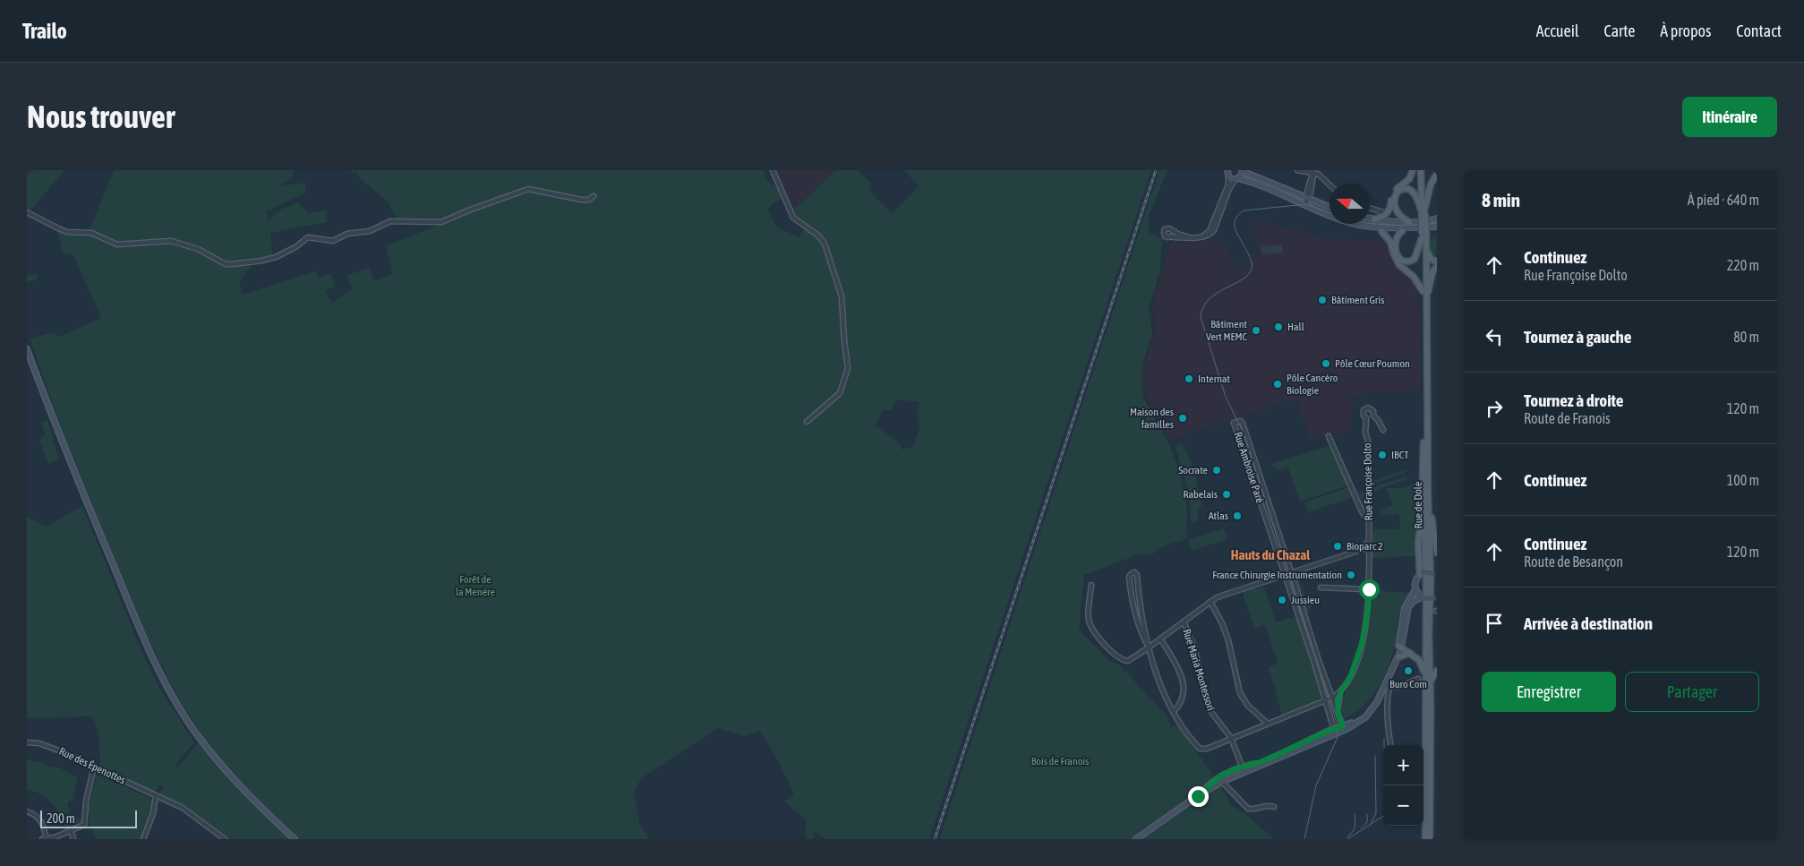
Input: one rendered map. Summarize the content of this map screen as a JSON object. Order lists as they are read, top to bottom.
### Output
{
  "streets": {
    "main road": ["Rue de Dole"],
    "street": [
      "Rue Ambroise Paré",
      "Rue Françoise Dolto",
      "Rue Maria Montessori",
      "Rue des Épenottes"
    ]
  },
  "districts": ["Hauts du Chazal"],
  "parks": ["Forêt de la Menère", "Bois de Franois"],
  "places": [
    "Bâtiment Gris",
    "Hall",
    "Bâtiment Vert MEMC",
    "Pôle Cœur Poumon",
    "Internat",
    "Pôle Cancéro Biologie",
    "Maison des familles",
    "IBCT",
    "Socrate",
    "Rabelais",
    "Atlas",
    "Bioparc 2",
    "France Chirurgie Instrumentation",
    "Jussieu",
    "Buro Com"
  ],
  "scale_bar": "200 m",
  "north": "left",
  "page": {
    "header": "Trailo",
    "nav": [
      "Accueil",
      "Carte",
      "À propos",
      "Contact"
    ],
    "buttons": [
      "Itinéraire",
      ["Enregistrer", "Partager"]
    ],
    "title": "Nous trouver",
    "heading": ["8 min", "À pied · 640 m"],
    "list": [
      ["Continuez", "Rue Françoise Dolto", "220 m"],
      ["Tournez à gauche", "80 m"],
      ["Tournez à droite", "Route de Franois", "120 m"],
      ["Continuez", "100 m"],
      ["Continuez", "Route de Besançon", "120 m"],
      "Arrivée à destination"
    ],
    "map_buttons": ["+", "−"],
    "scale": "200 m"
  }
}
